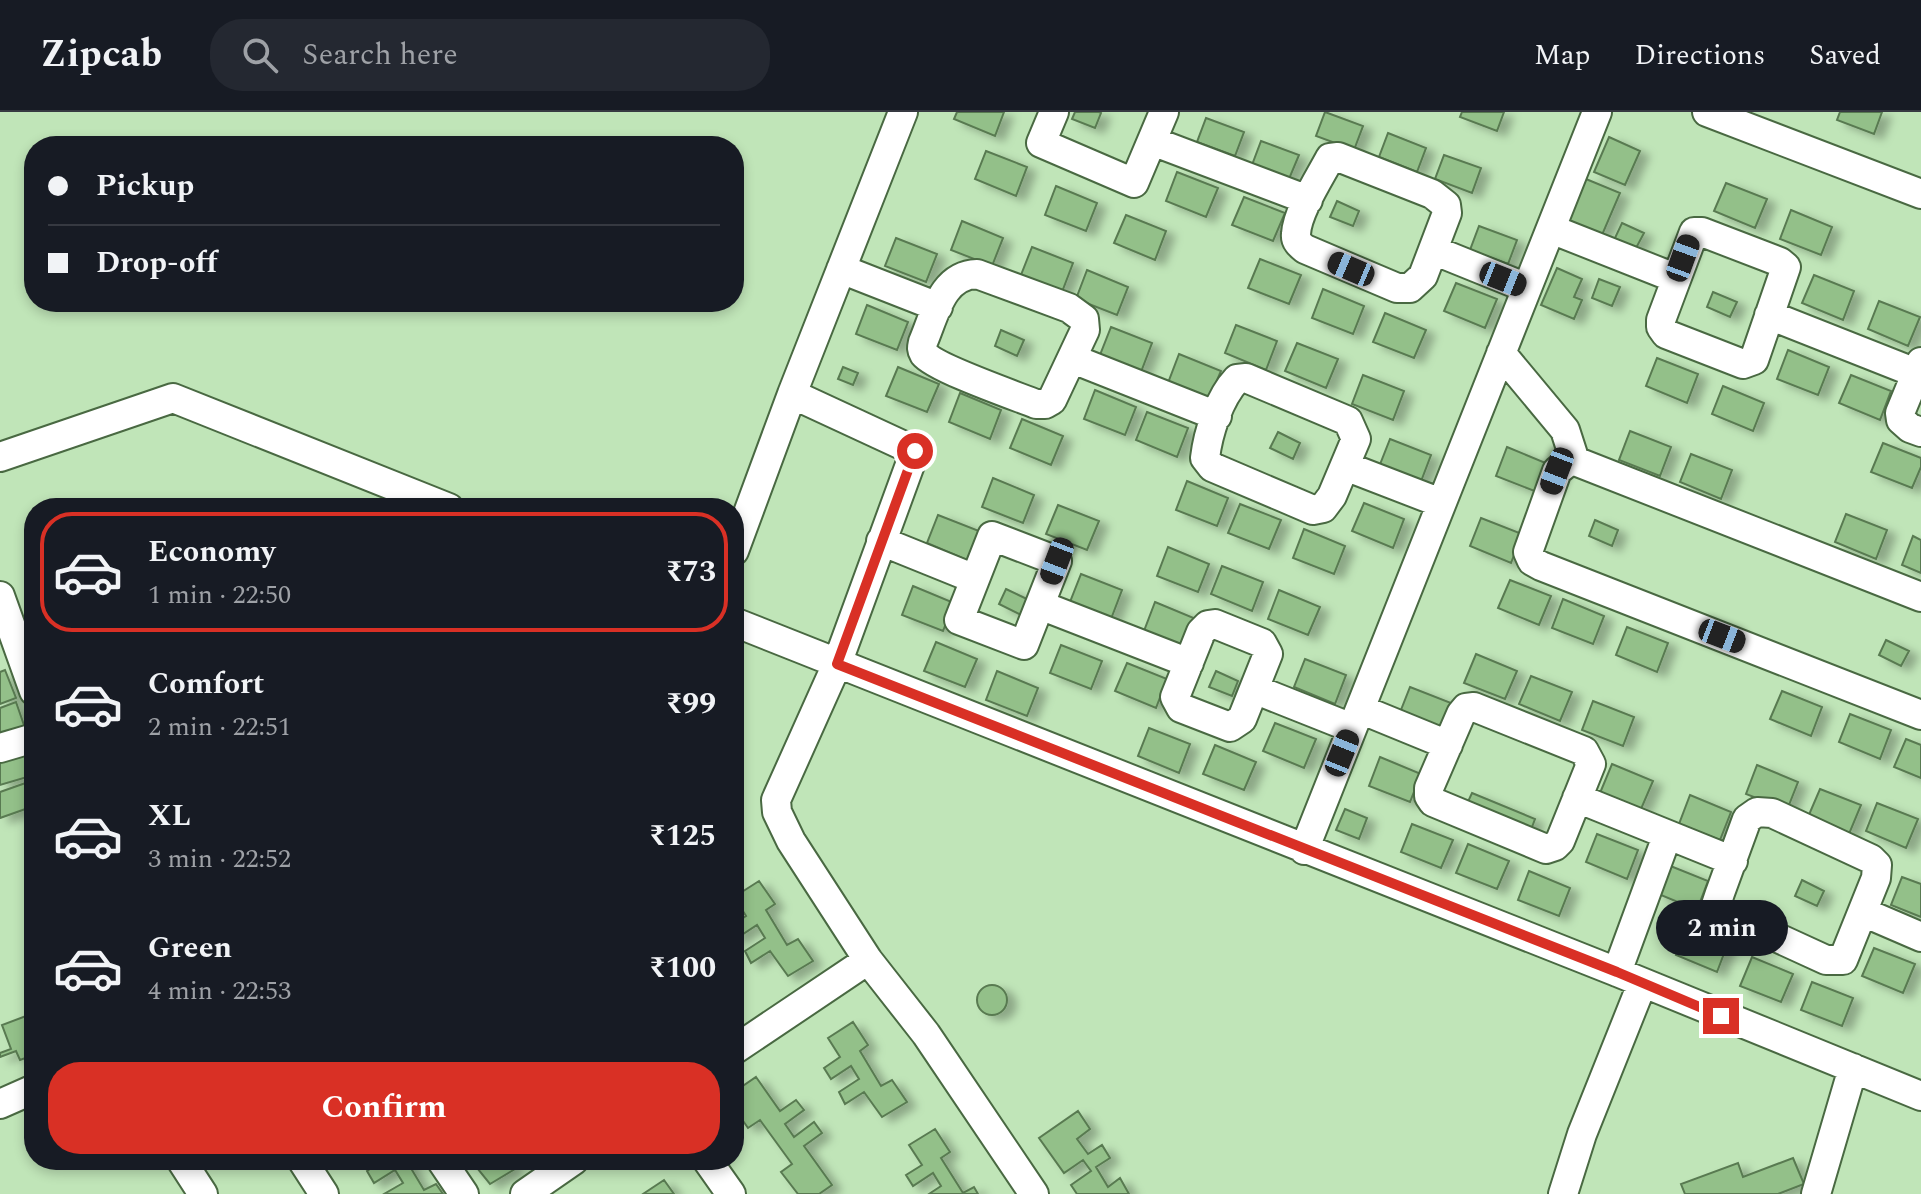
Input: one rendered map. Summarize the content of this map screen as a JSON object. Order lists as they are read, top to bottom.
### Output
{
  "page": {
    "header": "Zipcab",
    "search": "Search here",
    "nav": ["Map", "Directions", "Saved"],
    "banner": ["Pickup", "Drop-off"],
    "list": [
      {
        "name": "Economy",
        "note": "1 min · 22:50",
        "value": "₹73"
      },
      {
        "name": "Comfort",
        "note": "2 min · 22:51",
        "value": "₹99"
      },
      {
        "name": "XL",
        "note": "3 min · 22:52",
        "value": "₹125"
      },
      {
        "name": "Green",
        "note": "4 min · 22:53",
        "value": "₹100"
      }
    ],
    "bubble": "2 min",
    "buttons": "Confirm"
  }
}
